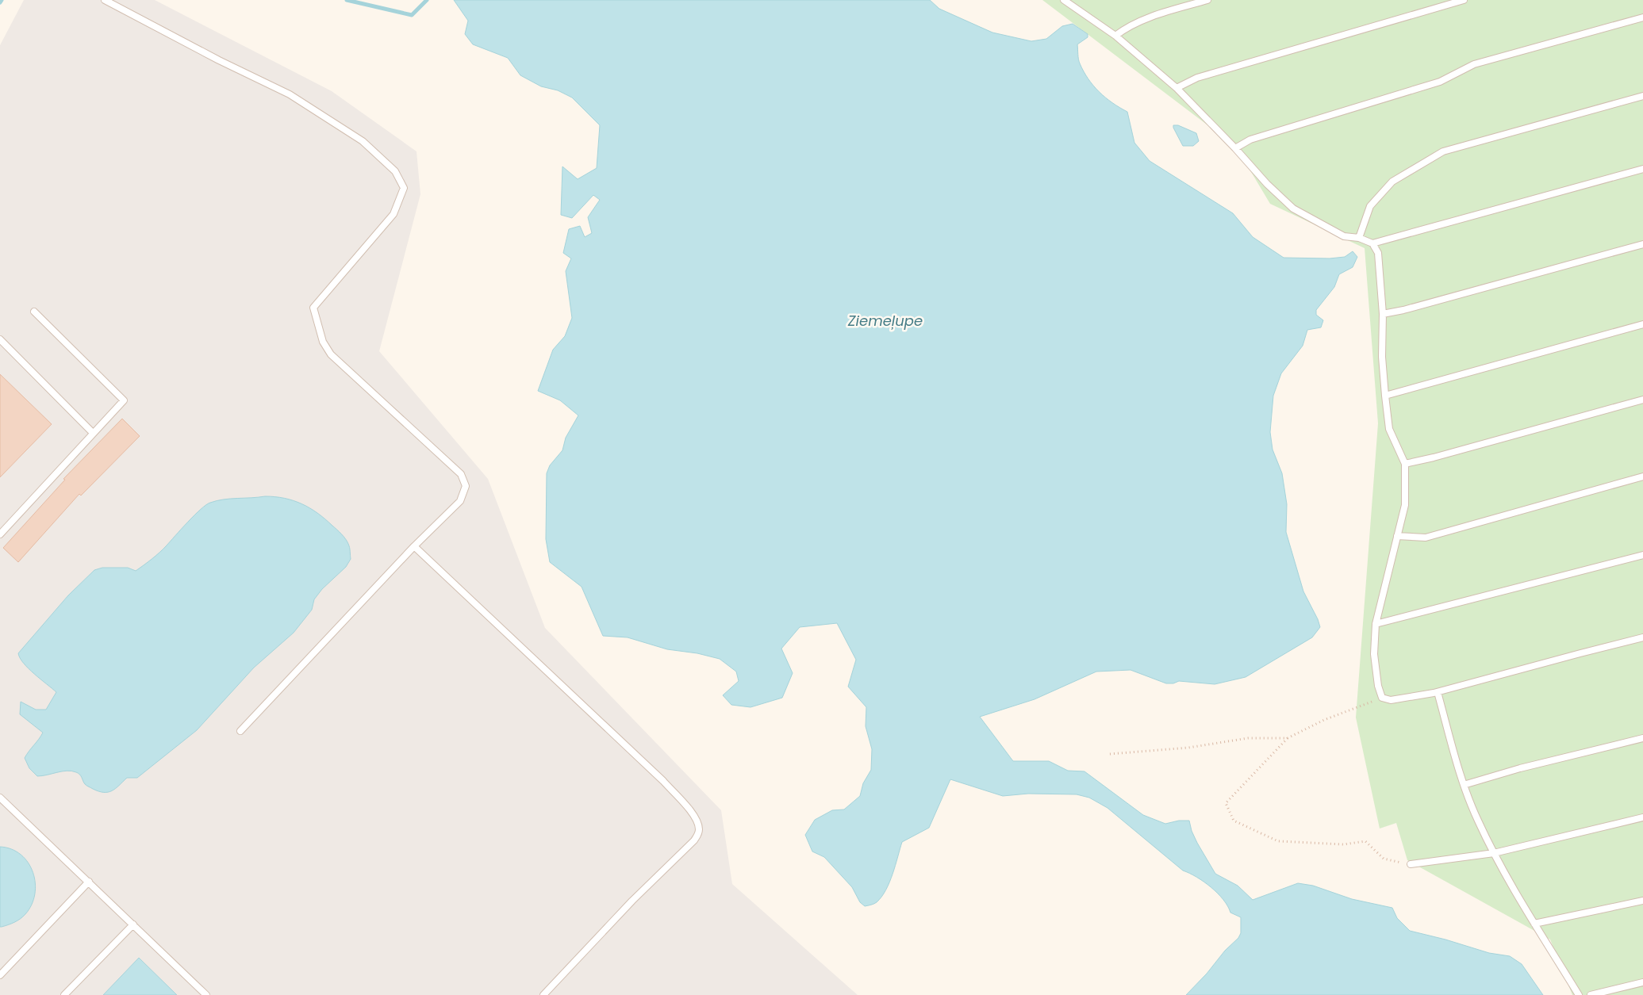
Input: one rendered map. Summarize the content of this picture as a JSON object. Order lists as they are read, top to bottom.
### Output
{
  "water": ["Ziemeļupe"]
}
